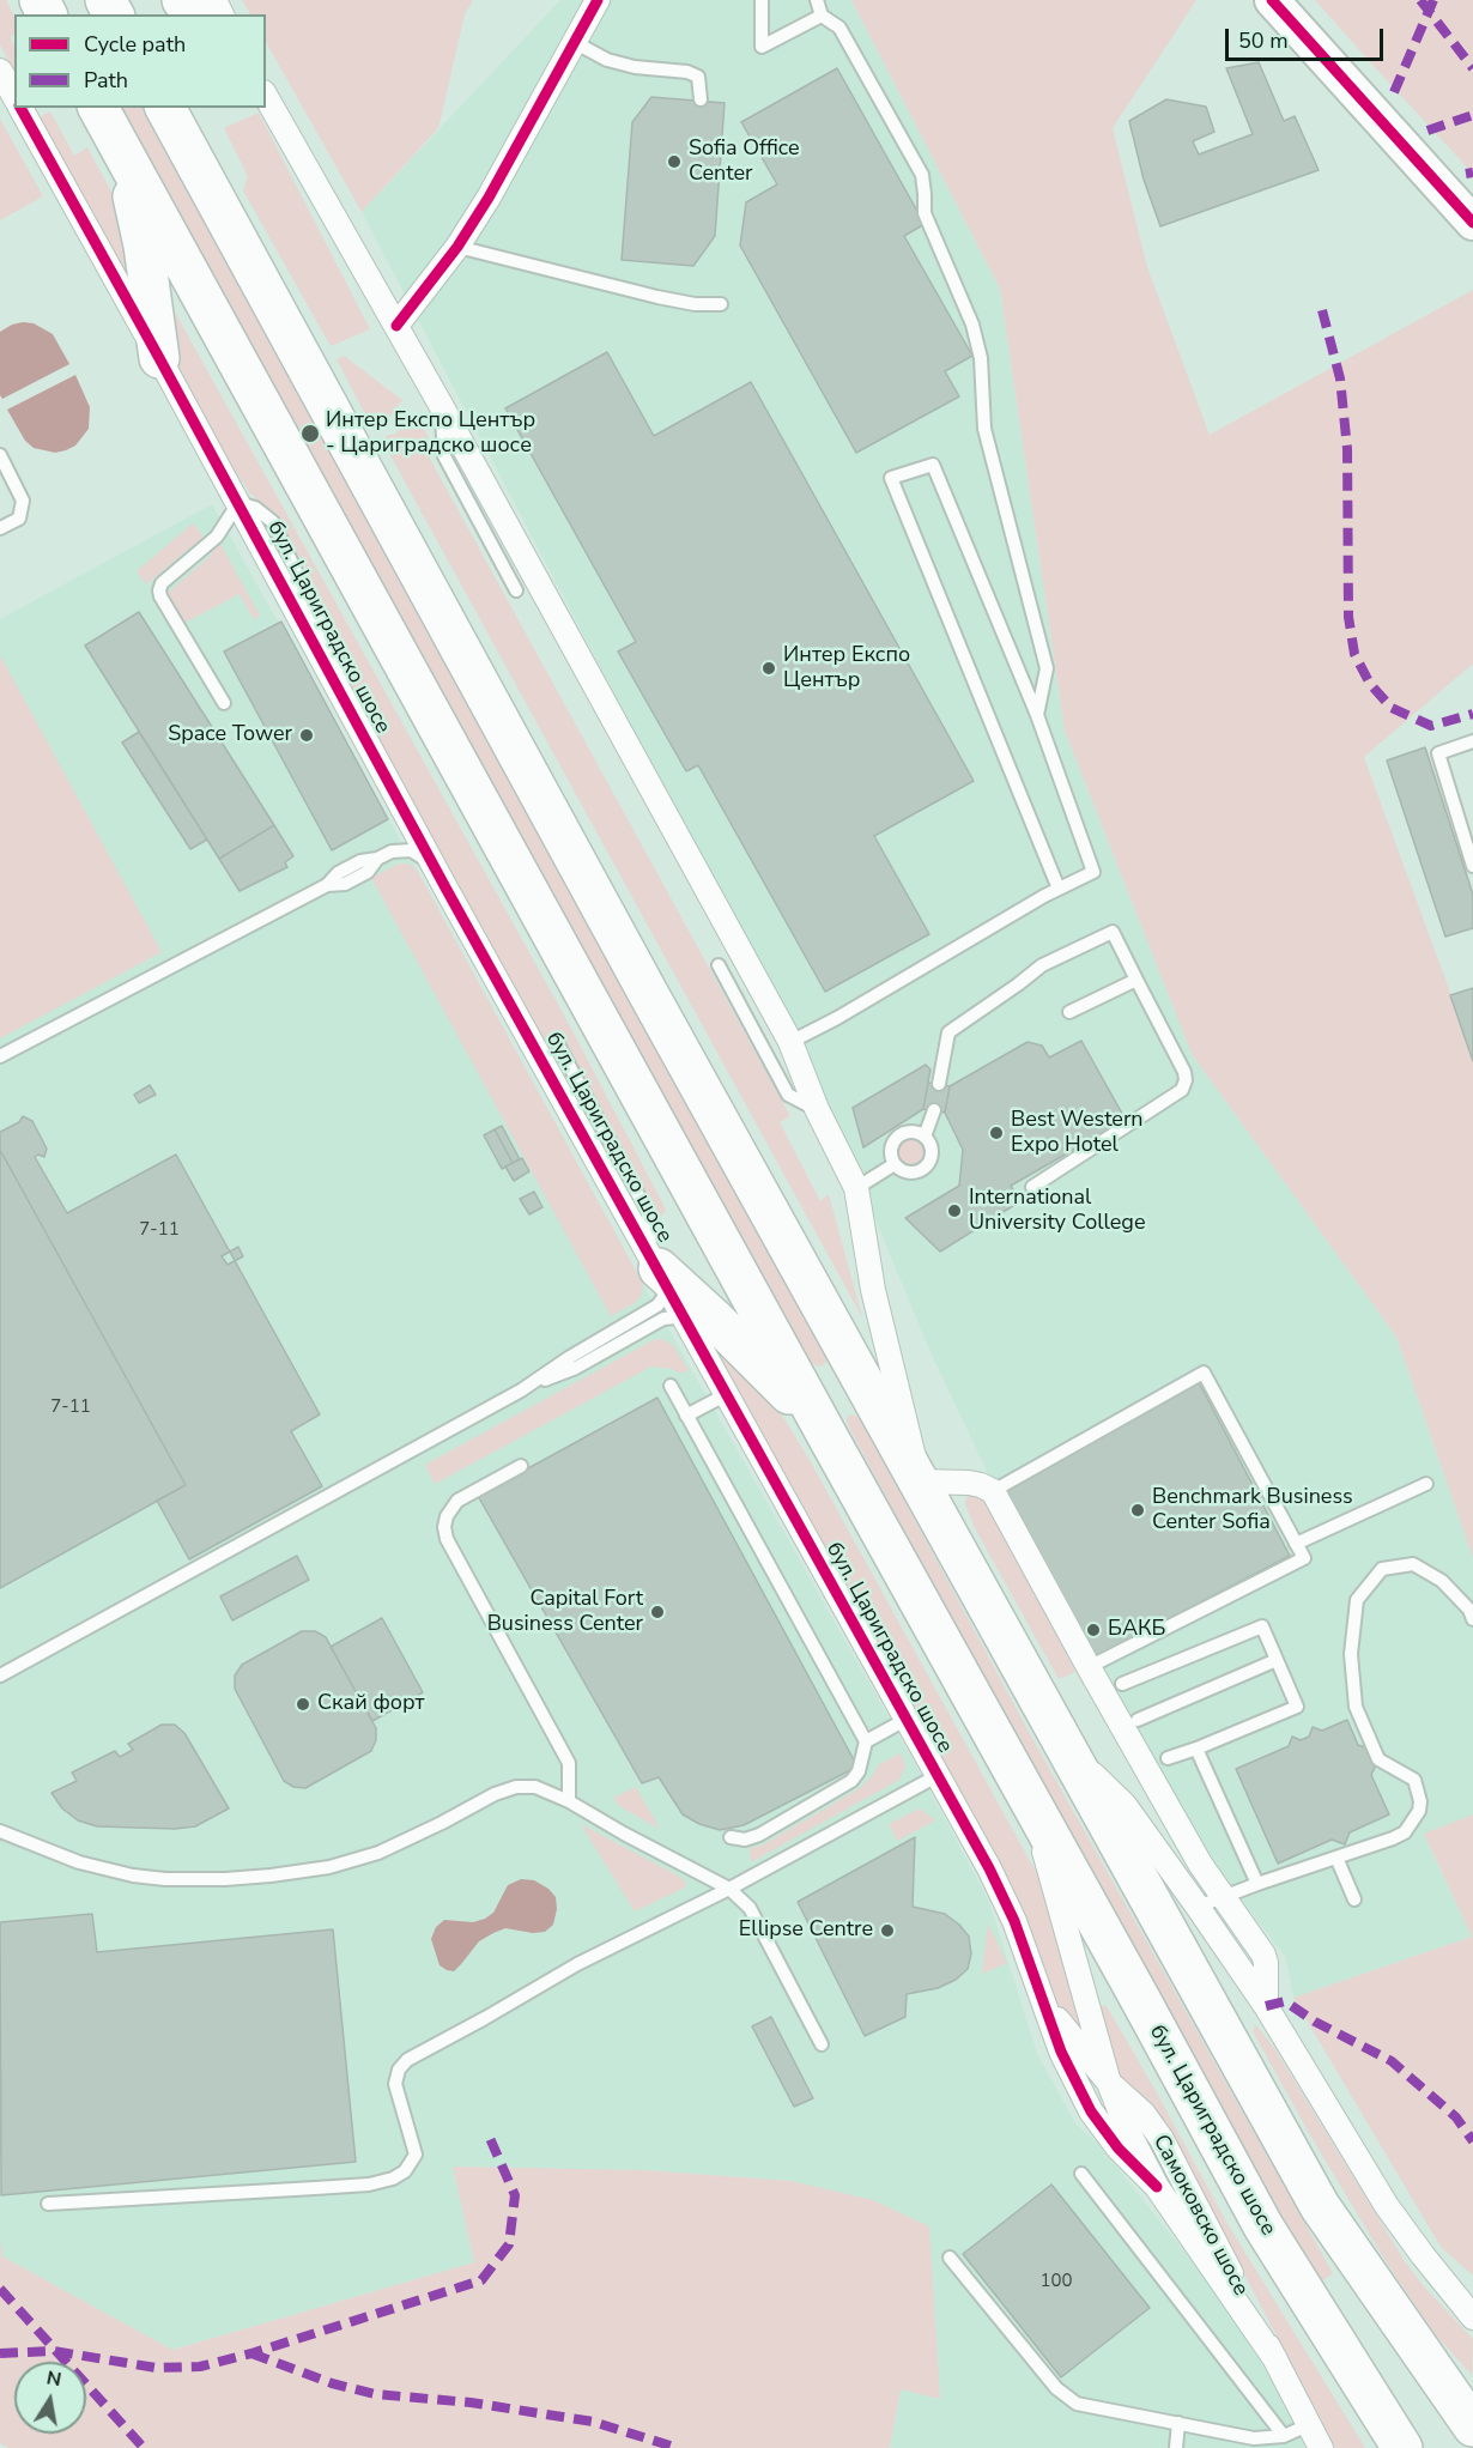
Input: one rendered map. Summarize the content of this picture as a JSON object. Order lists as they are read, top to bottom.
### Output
{
  "streets": {
    "highway": ["бул. Цариградско шосе"],
    "street": ["Самоковско шосе"]
  },
  "crossings": [
    ["бул. Цариградско шосе", "Самоковско шосе"]
  ],
  "places": [
    "Sofia Office Center",
    "Интер Експо Център - Цариградско шосе",
    "Интер Експо Център",
    "Space Tower",
    "Best Western Expo Hotel",
    "International University College",
    "Benchmark Business Center Sofia",
    "Capital Fort Business Center",
    "БАКБ",
    "Скай форт",
    "Ellipse Centre"
  ],
  "house_numbers": ["7-11", "7-11", "100"],
  "legend": ["Cycle path", "Path"],
  "scale_bar": "50 m",
  "north": "top"
}
